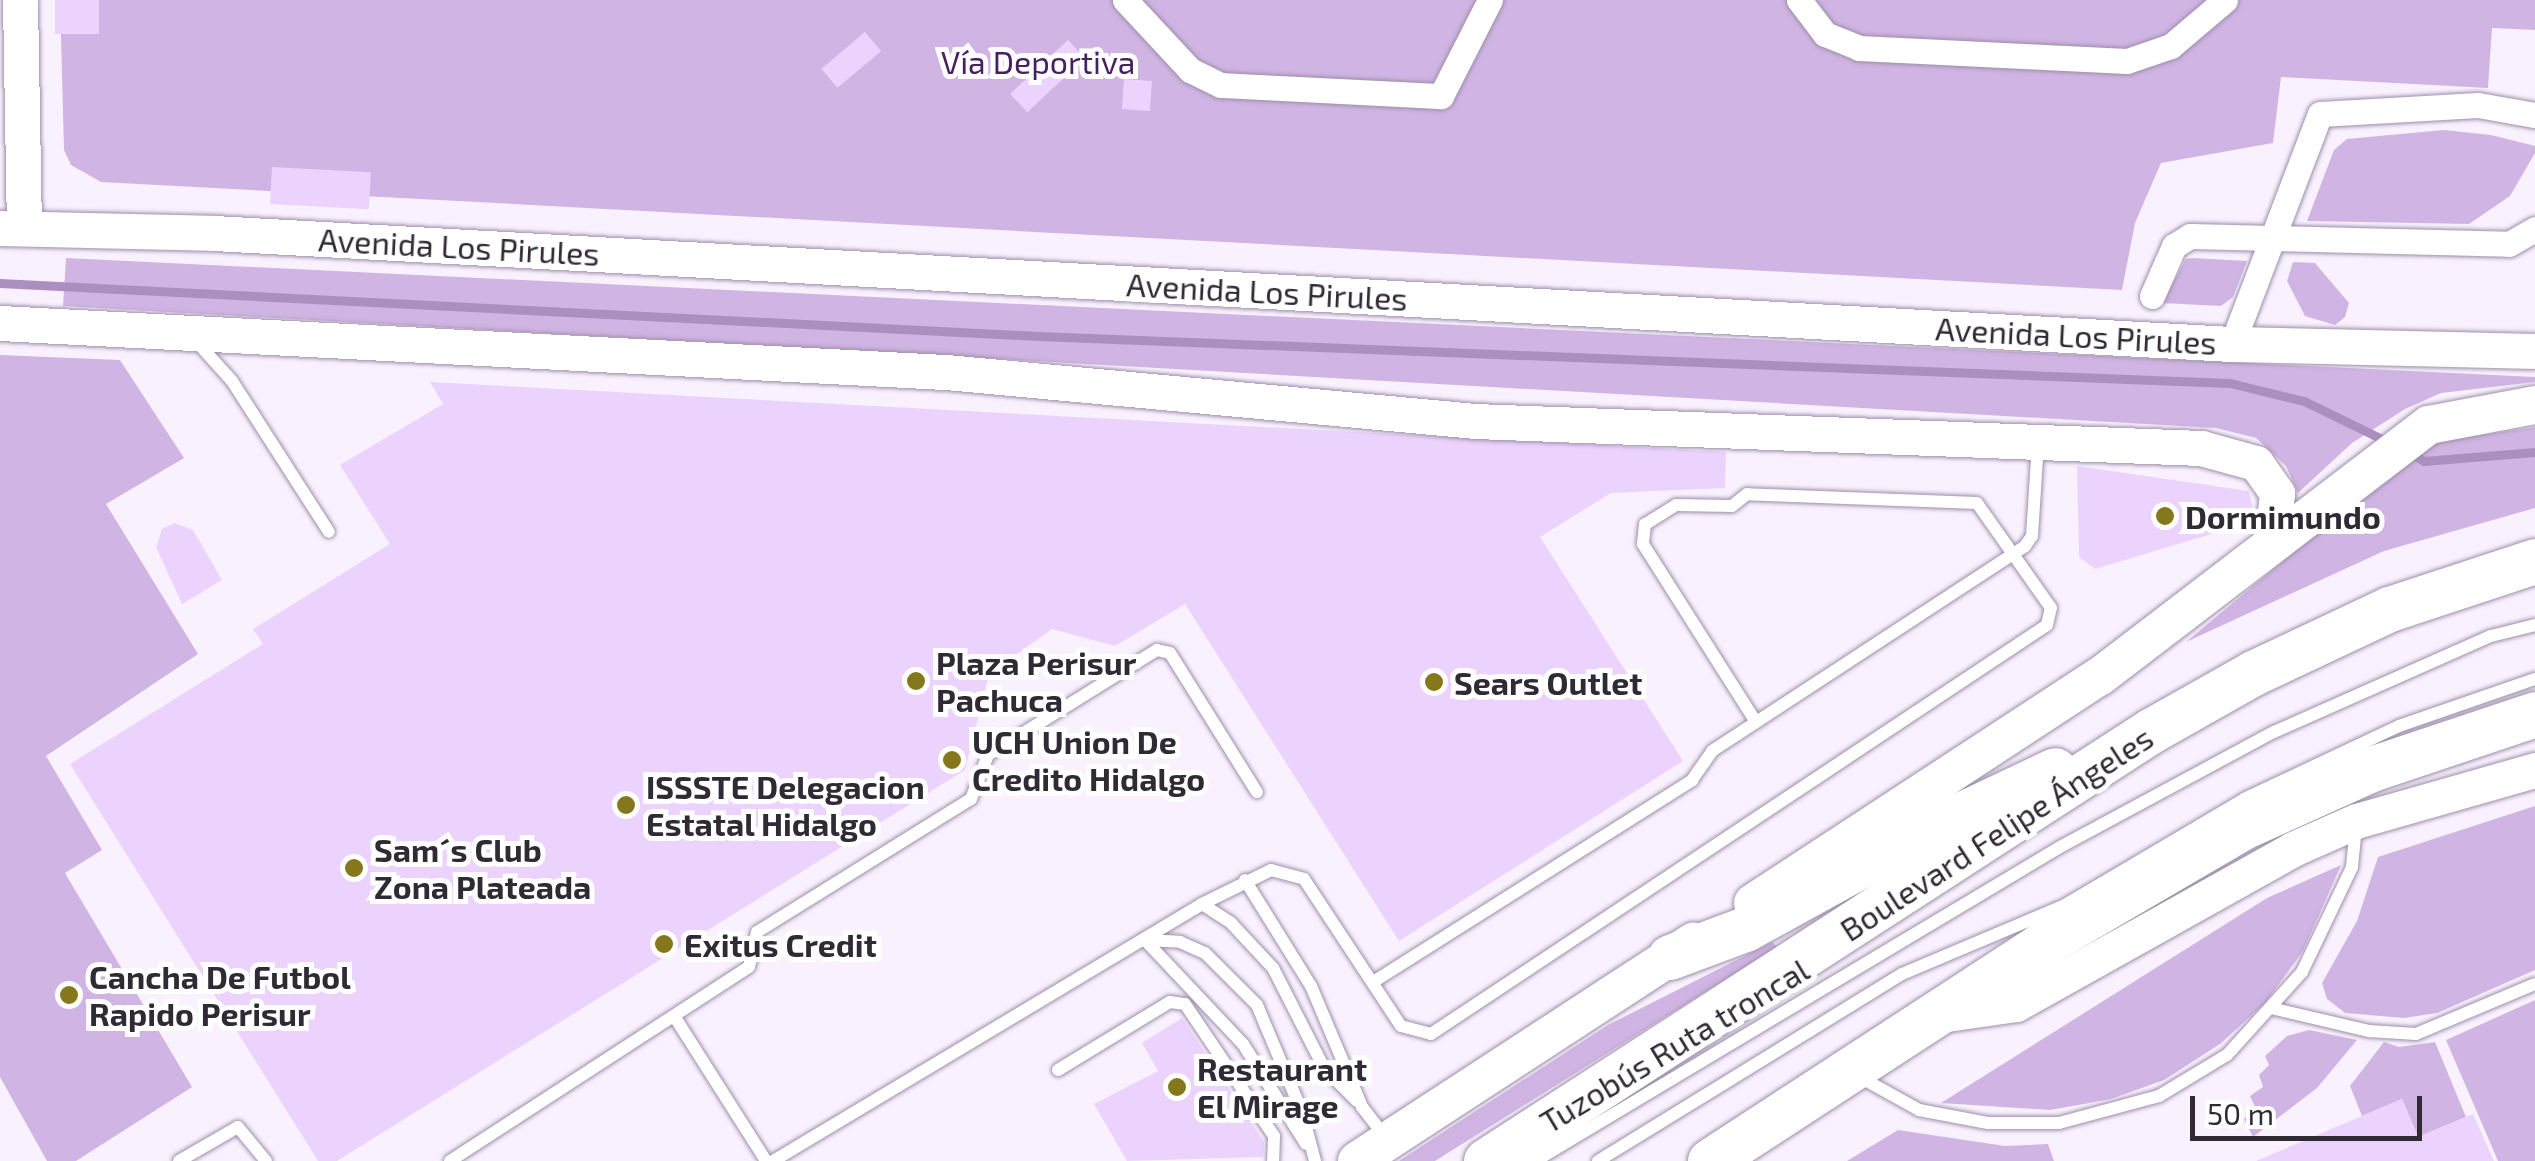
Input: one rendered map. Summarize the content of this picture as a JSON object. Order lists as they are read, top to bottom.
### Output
{
  "streets": {
    "highway": ["Boulevard Felipe Ángeles"],
    "street": ["Avenida Los Pirules"],
    "lane": ["Tuzobús Ruta troncal"]
  },
  "parks": ["Vía Deportiva"],
  "places": [
    "Dormimundo",
    "Plaza Perisur Pachuca",
    "Sears Outlet",
    "UCH Union De Credito Hidalgo",
    "ISSSTE Delegacion Estatal Hidalgo",
    "Sam´s Club Zona Plateada",
    "Exitus Credit",
    "Cancha De Futbol Rapido Perisur",
    "Restaurant El Mirage"
  ],
  "scale_bar": "50 m"
}
